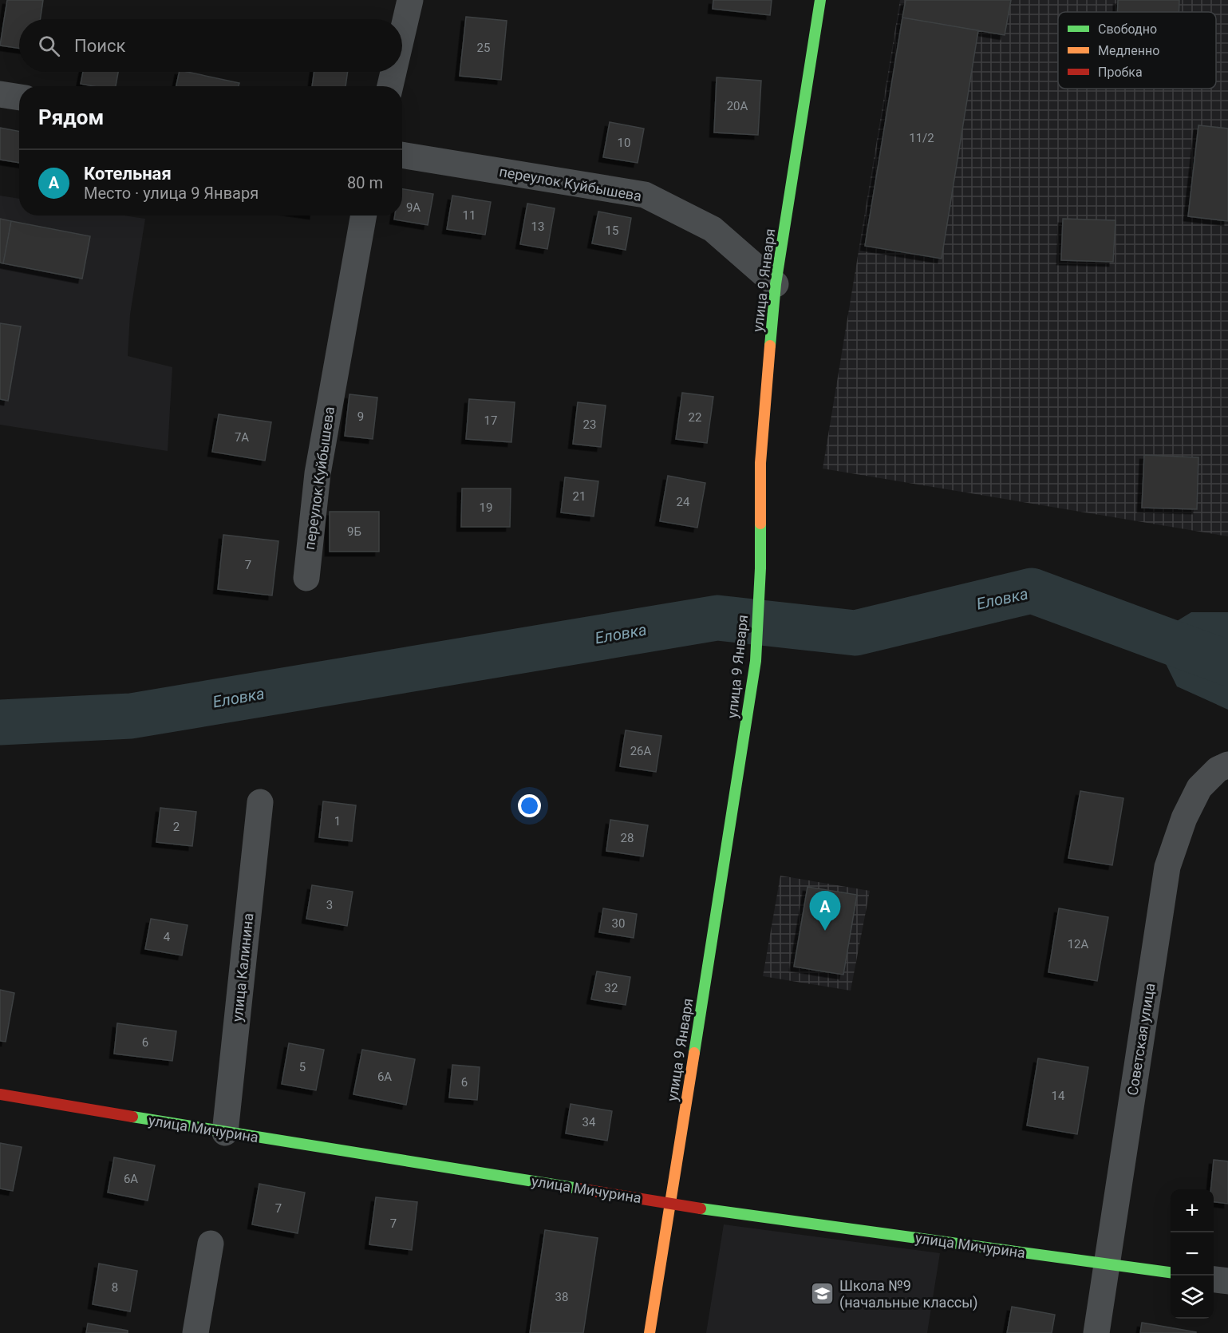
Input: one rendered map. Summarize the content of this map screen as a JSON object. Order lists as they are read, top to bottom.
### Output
{
  "streets": {
    "street": [
      "переулок Куйбышева",
      "улица 9 Января",
      "улица Калинина",
      "Советская улица",
      "улица Мичурина"
    ]
  },
  "crossings": [
    ["переулок Куйбышева", "улица 9 Января"],
    ["улица 9 Января", "улица Мичурина"],
    ["улица Калинина", "улица Мичурина"],
    ["Советская улица", "улица Мичурина"]
  ],
  "water": ["Еловка"],
  "places": {
    "school or university": ["Школа №9 (начальные классы)"]
  },
  "house_numbers": [
    "25",
    "20А",
    "11/2",
    "10",
    "9А",
    "11",
    "13",
    "15",
    "9",
    "22",
    "17",
    "23",
    "7А",
    "21",
    "24",
    "19",
    "9Б",
    "7",
    "26А",
    "1",
    "2",
    "28",
    "3",
    "30",
    "4",
    "12А",
    "32",
    "6",
    "5",
    "6А",
    "6",
    "14",
    "34",
    "6А",
    "7",
    "7",
    "8",
    "38"
  ],
  "legend": ["Свободно", "Медленно", "Пробка"],
  "page": {
    "search": "Поиск",
    "heading": "Рядом",
    "list": [
      {
        "mark": "A",
        "name": "Котельная",
        "note": "Место · улица 9 Января",
        "value": "80 m"
      }
    ],
    "pins": "A",
    "map_buttons": ["+", "−"]
  }
}
